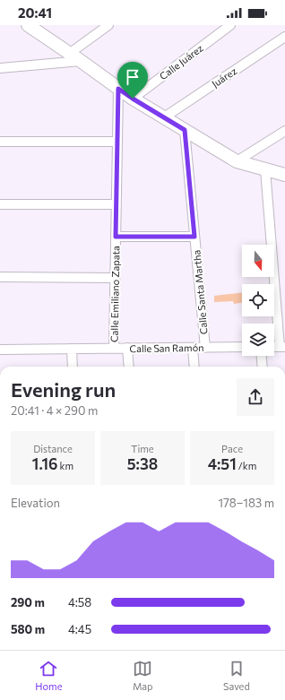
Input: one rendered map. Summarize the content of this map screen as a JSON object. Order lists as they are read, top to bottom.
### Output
{
  "streets": {
    "street": [
      "Calle Juárez",
      "Juárez",
      "Calle Santa Martha",
      "Calle Emiliano Zapata",
      "Calle San Ramón"
    ]
  },
  "crossings": [
    ["Calle Santa Martha", "Calle San Ramón"],
    ["Calle Emiliano Zapata", "Calle San Ramón"]
  ],
  "north": "bottom",
  "page": {
    "status": "20:41",
    "heading": ["Evening run", "20:41 · 4 × 290 m"],
    "stats": [
      ["Distance", "1.16 km"],
      ["Time", "5:38"],
      ["Pace", "4:51 /km"]
    ],
    "chart": ["Elevation", "178–183 m"],
    "list": [
      {
        "name": "290 m",
        "note": "4:58"
      },
      {
        "name": "580 m",
        "note": "4:45"
      }
    ],
    "tabs": ["Home", "Map", "Saved"]
  }
}
